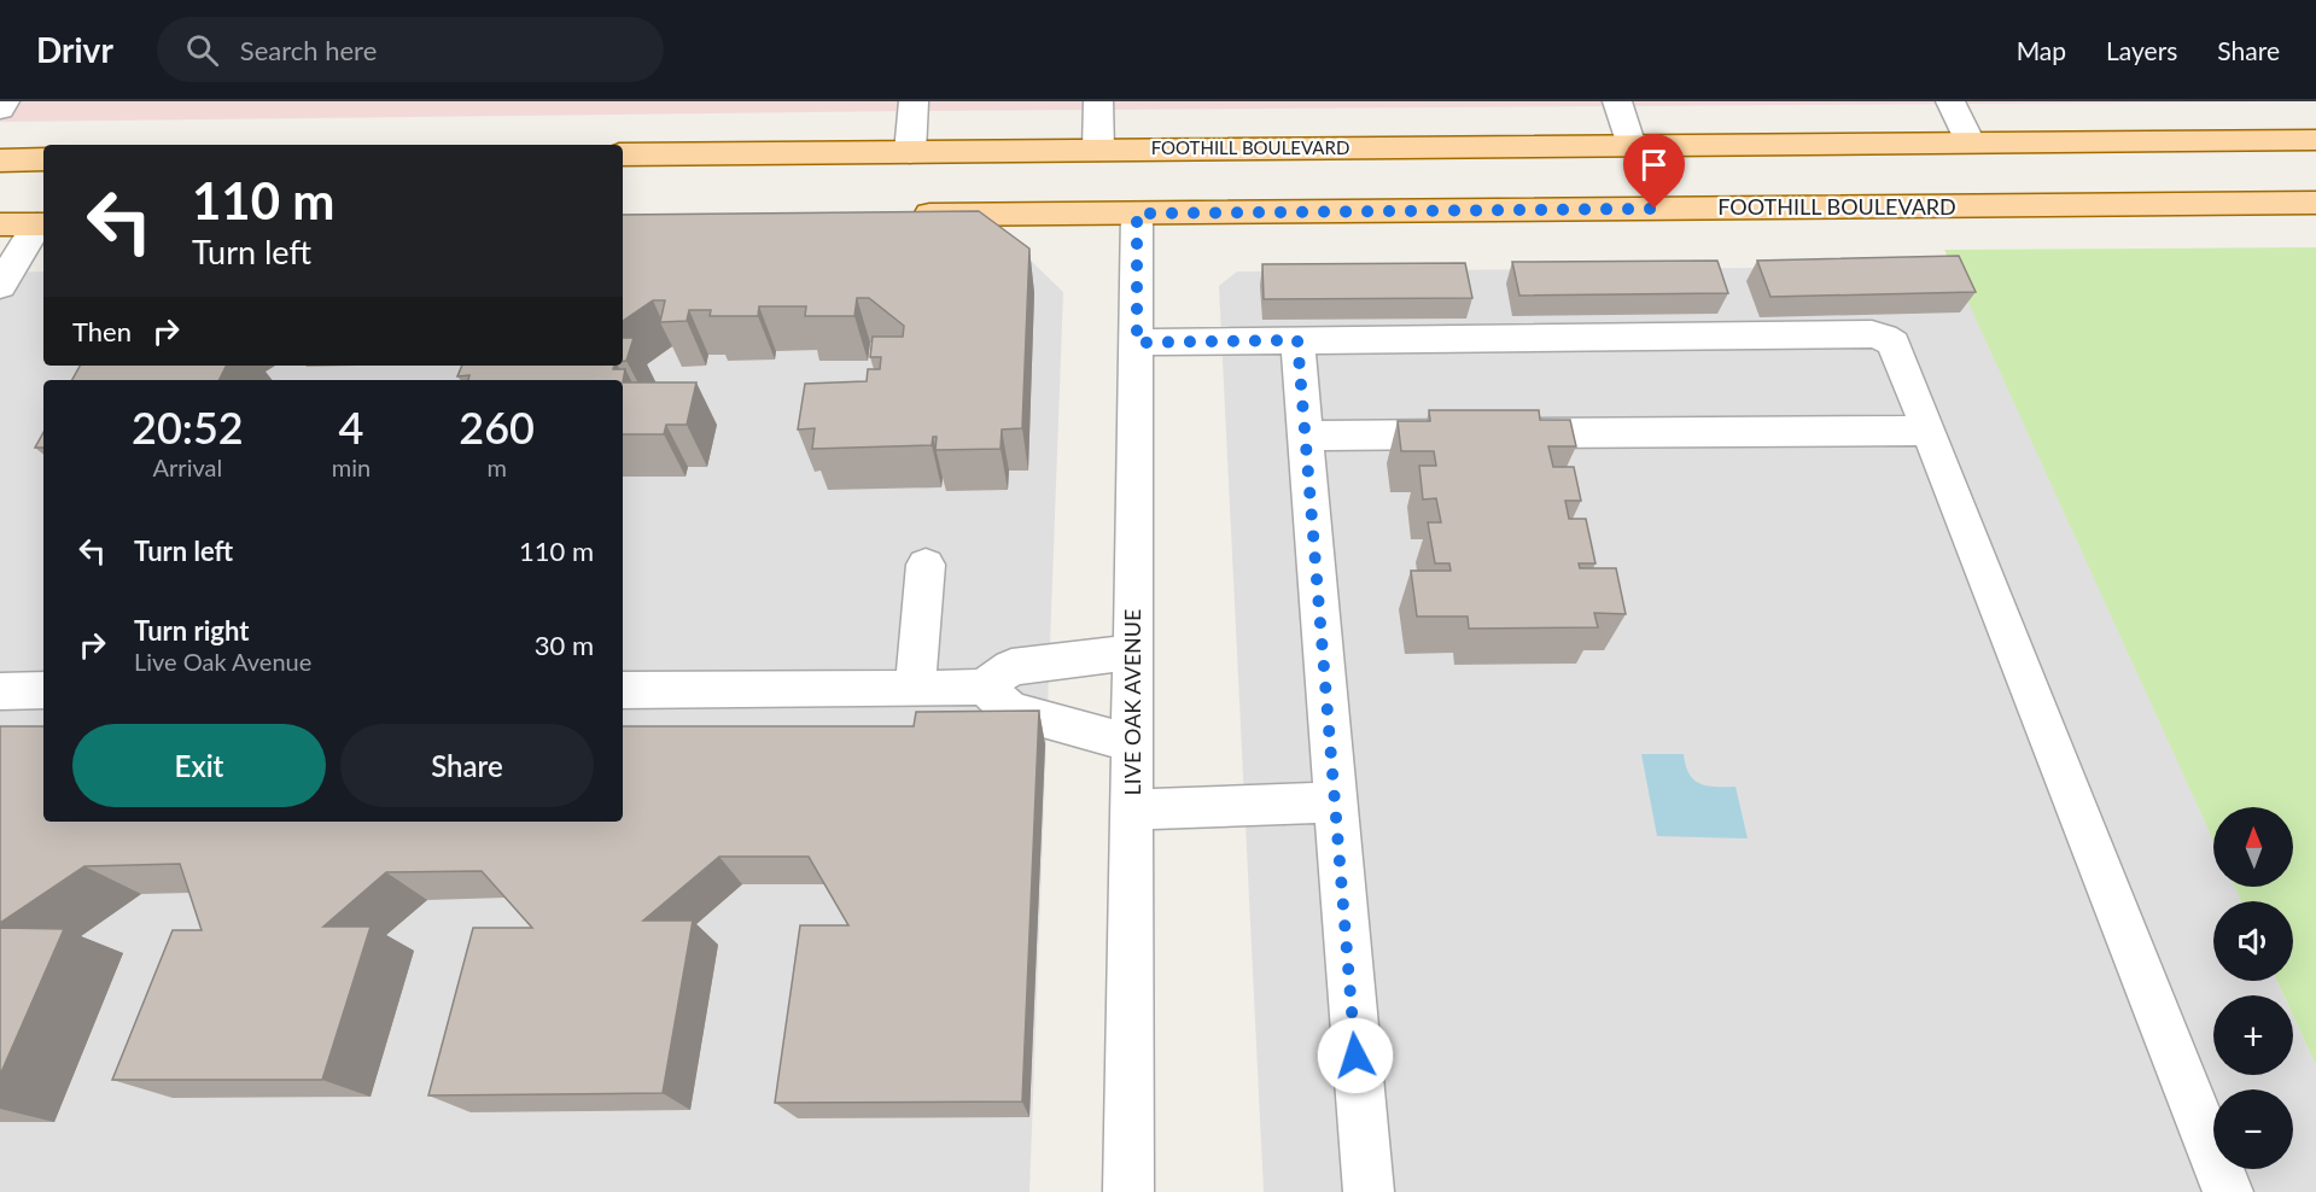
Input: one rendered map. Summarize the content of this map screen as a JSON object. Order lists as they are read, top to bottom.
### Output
{
  "streets": {
    "main road": ["FOOTHILL BOULEVARD"],
    "street": ["LIVE OAK AVENUE"]
  },
  "crossings": [
    ["FOOTHILL BOULEVARD", "LIVE OAK AVENUE"]
  ],
  "north": "top",
  "page": {
    "header": "Drivr",
    "search": "Search here",
    "nav": ["Map", "Layers", "Share"],
    "turn": ["110 m", "Turn left"],
    "then": "Then",
    "eta": [
      "20:52",
      "Arrival",
      "4",
      "min",
      "260",
      "m"
    ],
    "list": [
      {
        "name": "Turn left",
        "value": "110 m"
      },
      {
        "name": "Turn right",
        "note": "Live Oak Avenue",
        "value": "30 m"
      }
    ],
    "buttons": ["Exit", "Share"],
    "map_buttons": ["+", "−"]
  }
}
